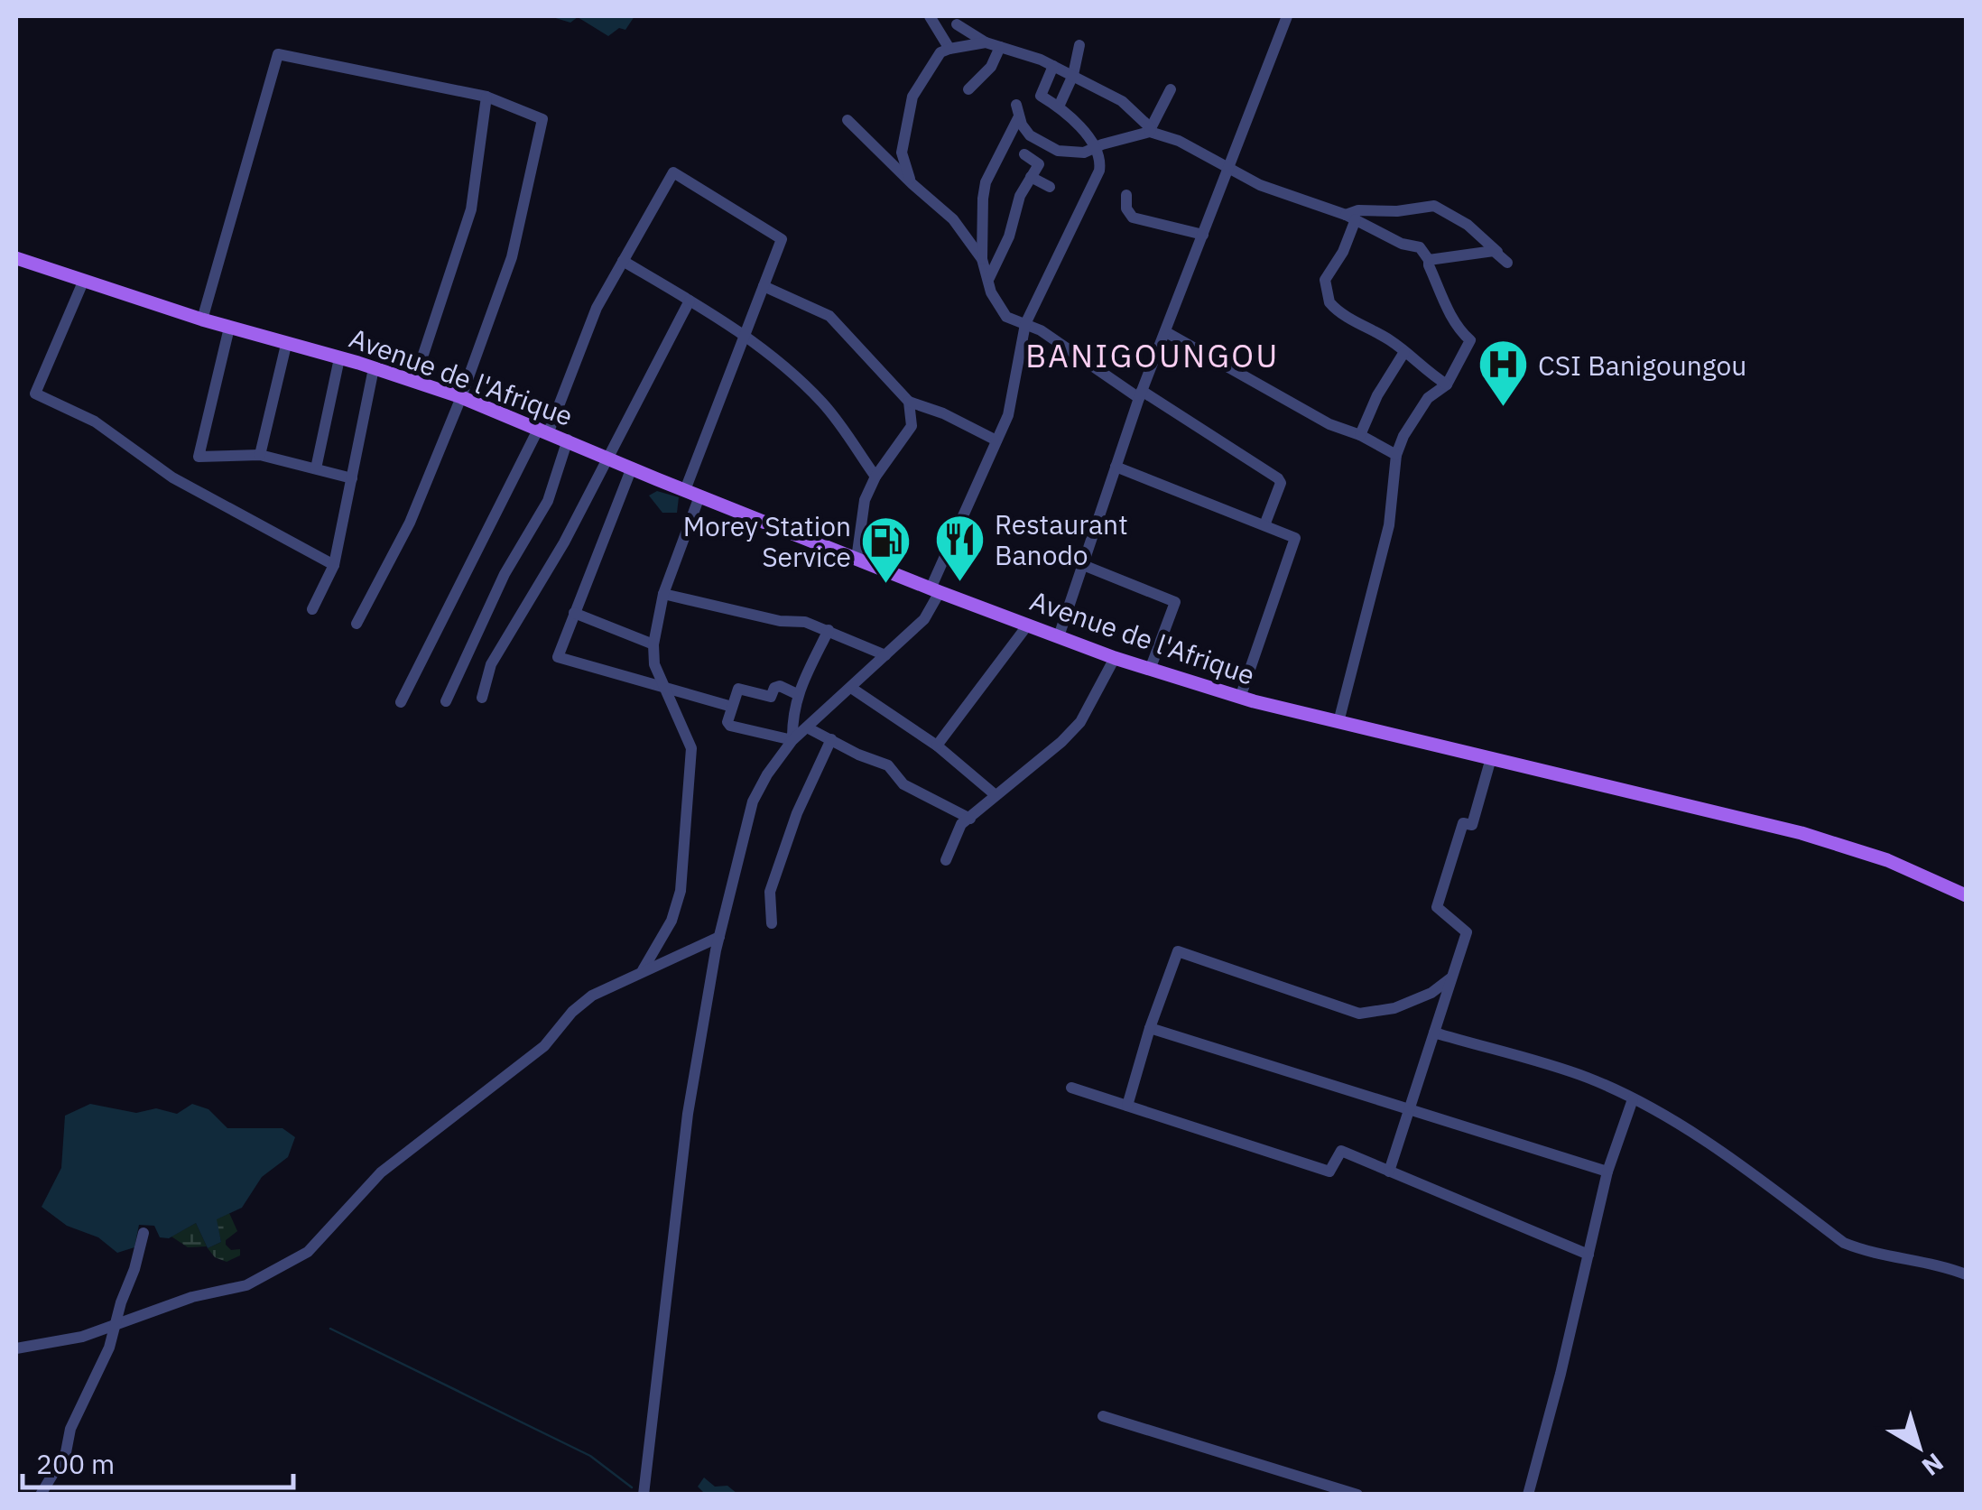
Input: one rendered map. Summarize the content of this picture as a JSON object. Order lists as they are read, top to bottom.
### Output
{
  "streets": {
    "main road": ["Avenue de l'Afrique"]
  },
  "districts": ["BANIGOUNGOU"],
  "places": {
    "hospital": ["CSI Banigoungou"],
    "restaurant": ["Restaurant Banodo"],
    "fuel station": ["Morey Station Service"]
  },
  "scale_bar": "200 m",
  "north": "bottom right"
}
